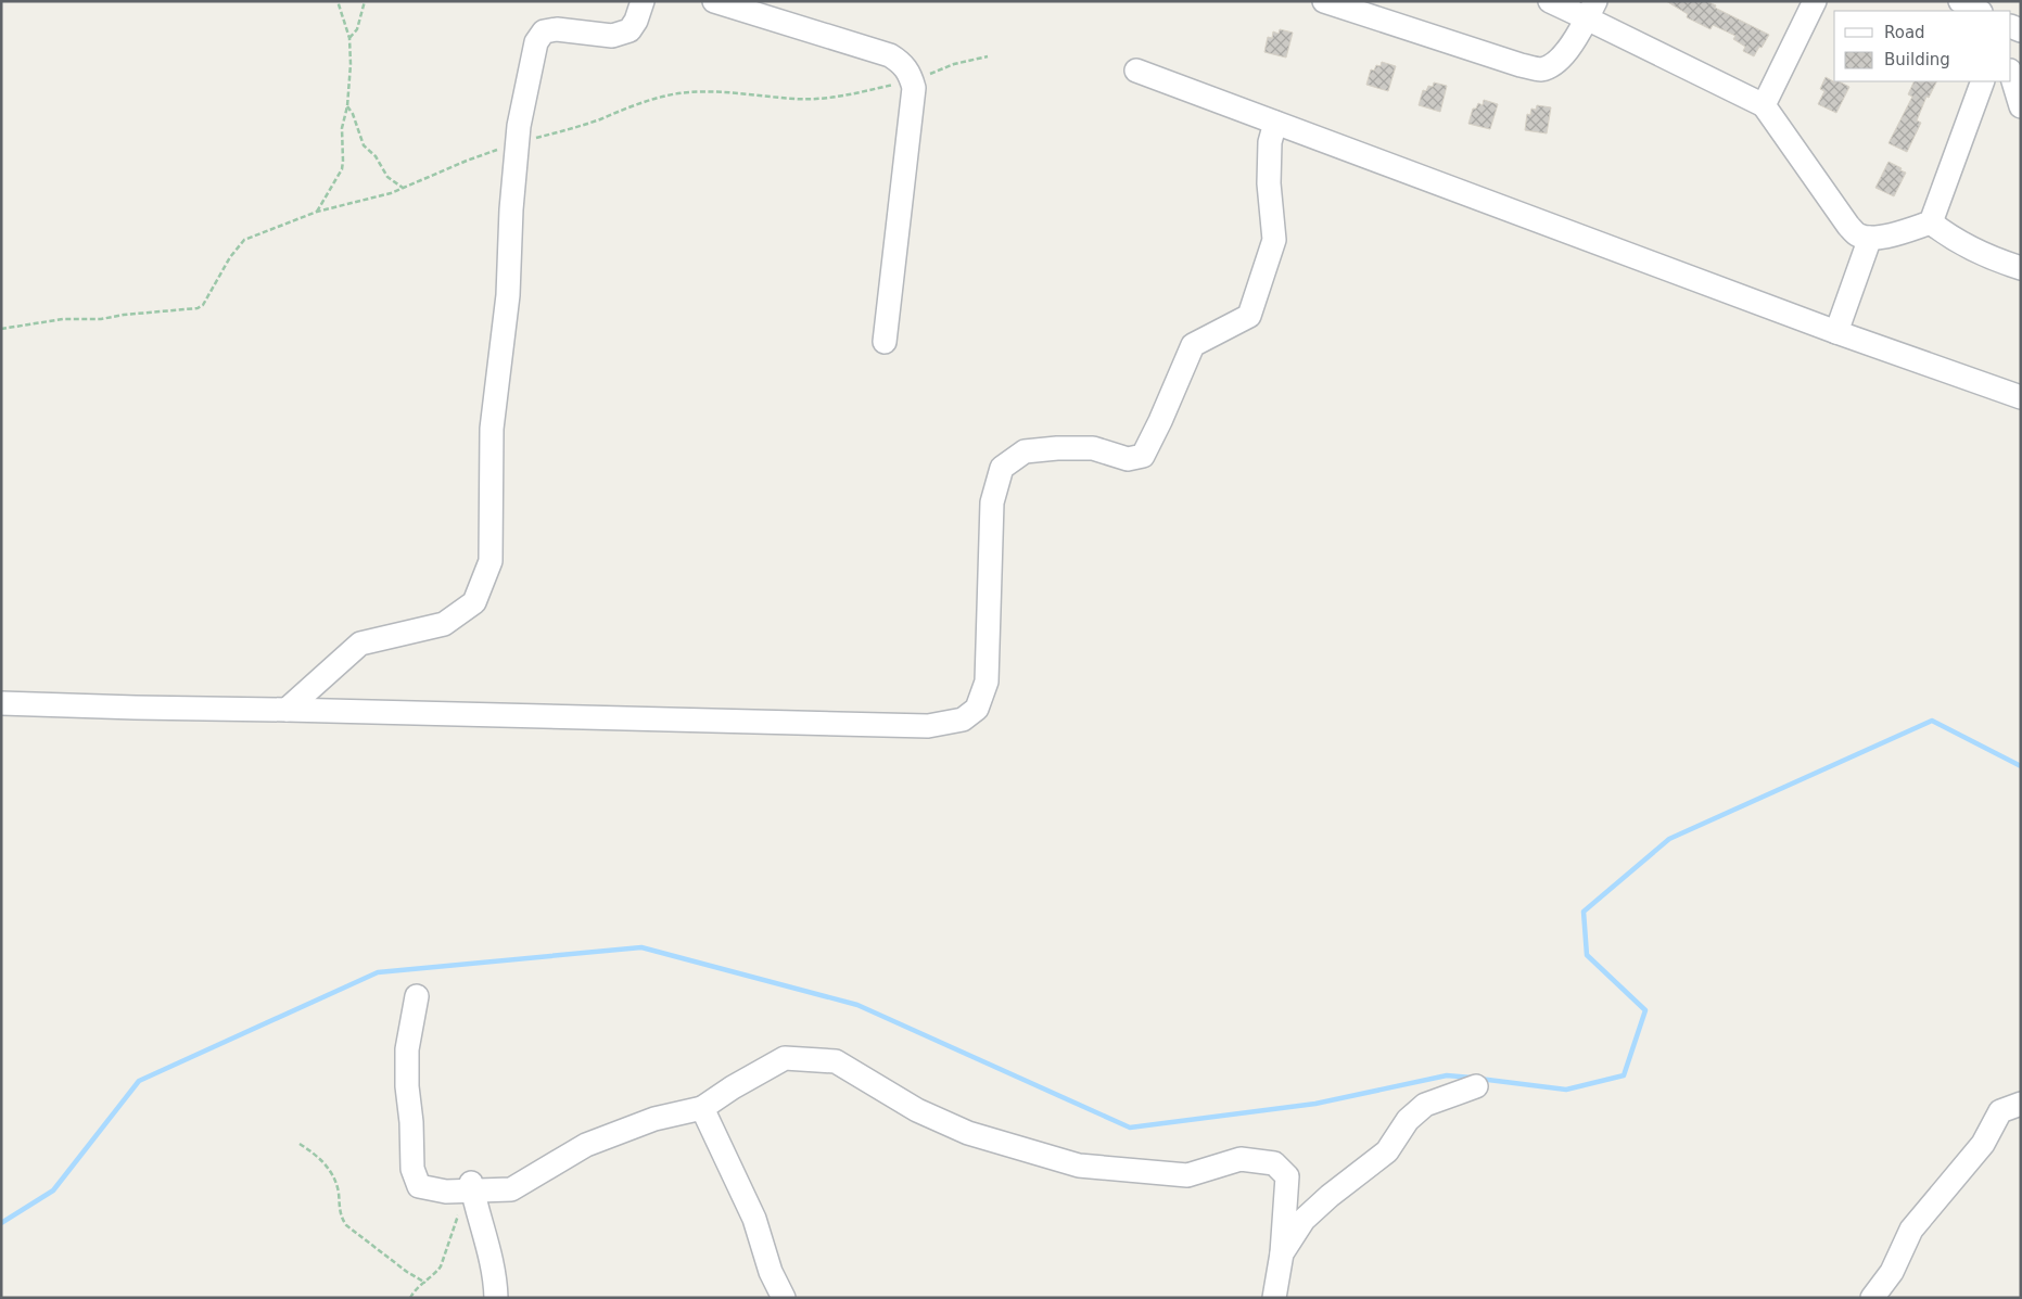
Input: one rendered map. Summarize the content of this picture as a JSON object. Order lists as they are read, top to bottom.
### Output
{
  "legend": ["Road", "Building"]
}
